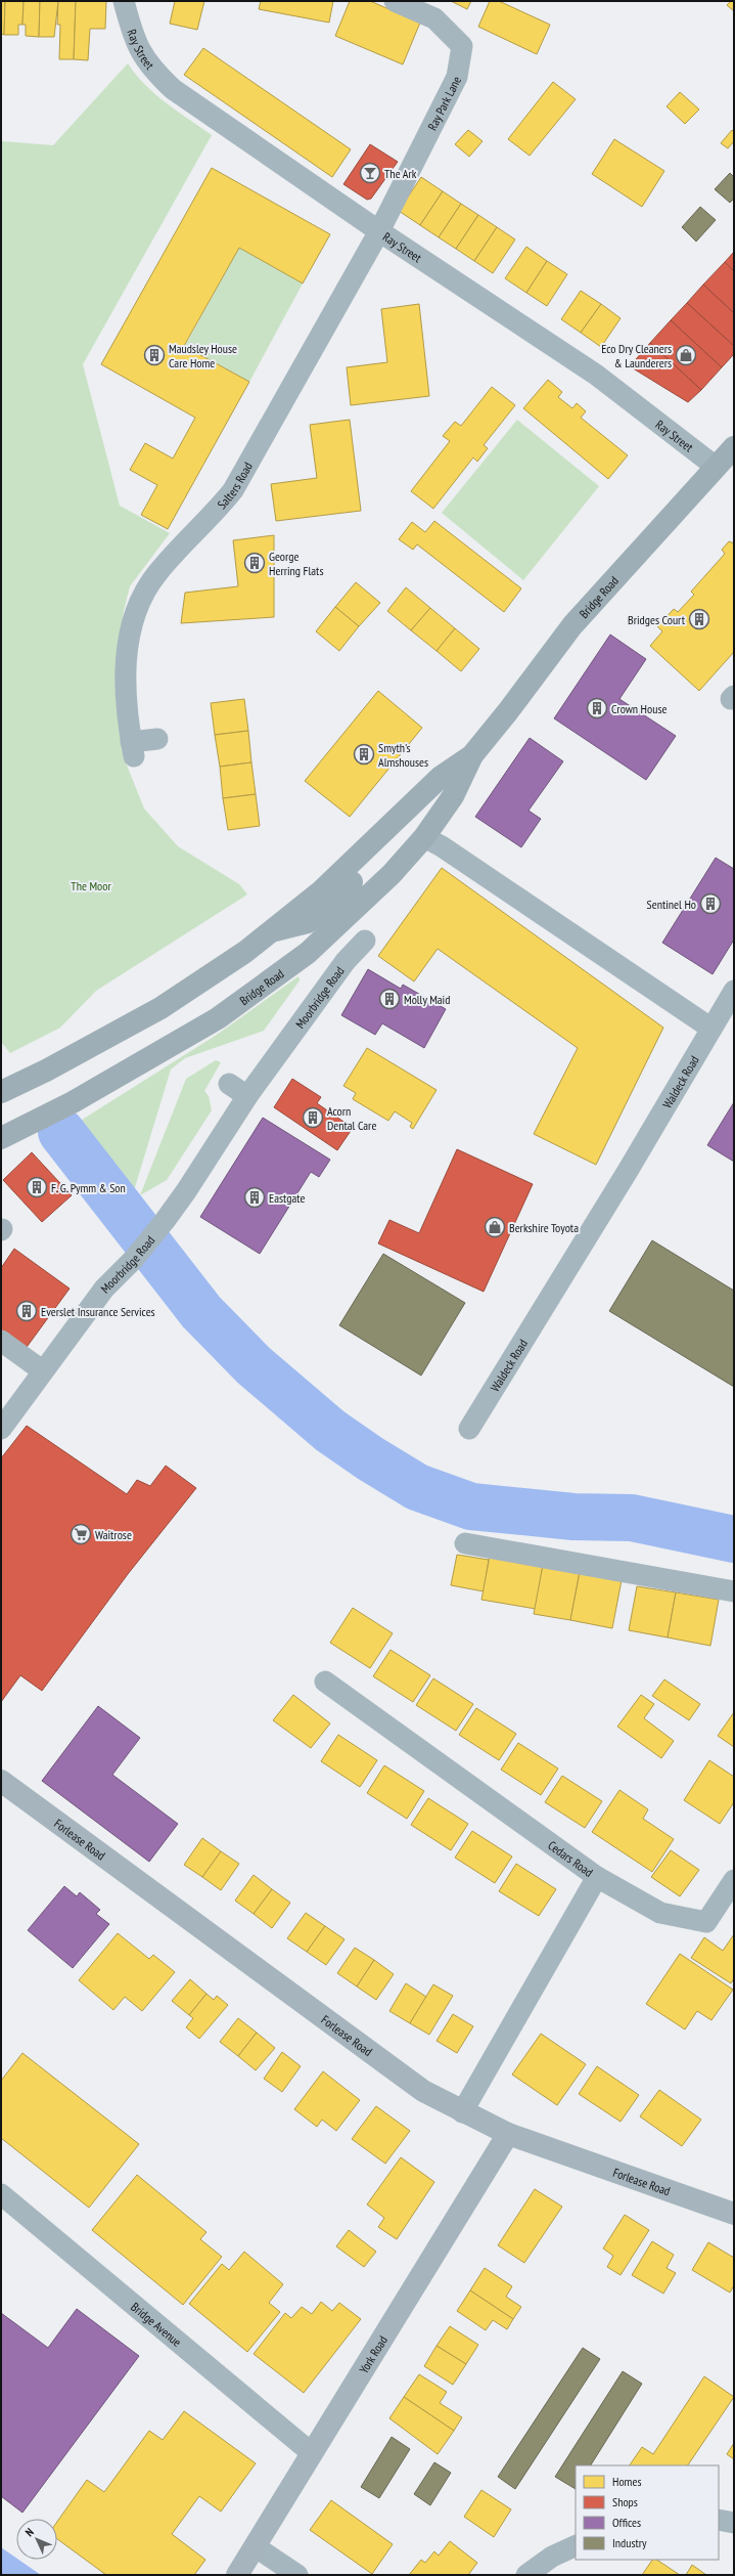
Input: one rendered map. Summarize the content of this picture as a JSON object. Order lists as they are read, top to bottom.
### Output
{
  "streets": {
    "main road": ["Bridge Road"],
    "street": [
      "Ray Street",
      "Ray Park Lane",
      "Salters Road",
      "Moorbridge Road",
      "Waldeck Road",
      "Forlease Road",
      "Cedars Road",
      "Bridge Avenue",
      "York Road"
    ]
  },
  "crossings": [
    ["Ray Street", "Ray Park Lane"],
    ["Ray Street", "Salters Road"],
    ["Ray Street", "Bridge Road"],
    ["Ray Park Lane", "Salters Road"],
    ["Forlease Road", "Cedars Road"],
    ["Forlease Road", "York Road"],
    ["Bridge Avenue", "York Road"]
  ],
  "parks": ["The Moor"],
  "places": {
    "bar": ["The Ark"],
    "building": [
      "Maudsley House Care Home",
      "George Herring Flats",
      "Bridges Court",
      "Crown House",
      "Smyth's Almshouses",
      "Sentinel Ho",
      "Molly Maid",
      "Acorn Dental Care",
      "F. G. Pymm & Son",
      "Eastgate",
      "Everslet Insurance Services"
    ],
    "shop": ["Eco Dry Cleaners & Launderers", "Berkshire Toyota"],
    "supermarket": ["Waitrose"]
  },
  "legend": [
    "Homes",
    "Shops",
    "Offices",
    "Industry"
  ],
  "north": "top left"
}
